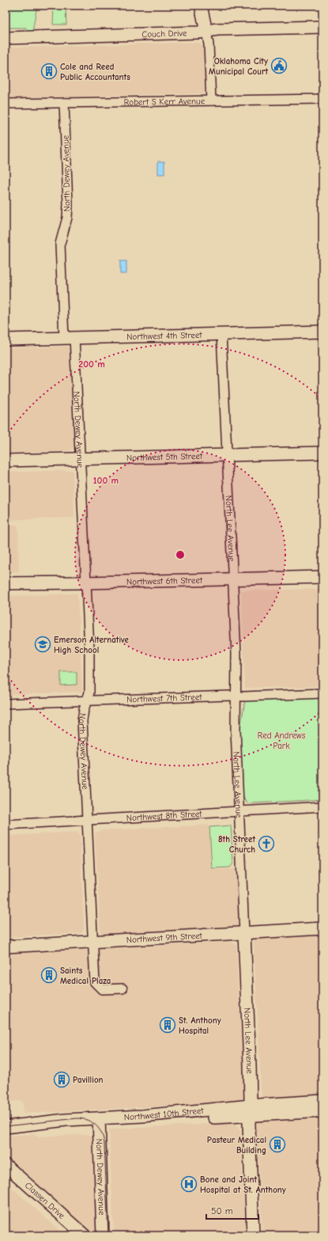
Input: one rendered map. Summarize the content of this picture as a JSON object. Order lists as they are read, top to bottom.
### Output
{
  "streets": {
    "street": [
      "Couch Drive",
      "Robert S Kerr Avenue",
      "North Dewey Avenue",
      "Northwest 4th Street",
      "Northwest 5th Street",
      "North Lee Avenue",
      "Northwest 6th Street",
      "Northwest 7th Street",
      "Northwest 8th Street",
      "Northwest 9th Street",
      "Northwest 10th Street",
      "Classen Drive"
    ]
  },
  "crossings": [
    ["Robert S Kerr Avenue", "North Dewey Avenue"],
    ["North Dewey Avenue", "Northwest 4th Street"],
    ["North Dewey Avenue", "Northwest 5th Street"],
    ["North Dewey Avenue", "Northwest 6th Street"],
    ["North Dewey Avenue", "Northwest 7th Street"],
    ["North Dewey Avenue", "Northwest 8th Street"],
    ["North Dewey Avenue", "Northwest 9th Street"],
    ["North Dewey Avenue", "Northwest 10th Street"],
    ["Northwest 4th Street", "North Lee Avenue"],
    ["Northwest 5th Street", "North Lee Avenue"],
    ["North Lee Avenue", "Northwest 6th Street"],
    ["North Lee Avenue", "Northwest 7th Street"],
    ["North Lee Avenue", "Northwest 8th Street"],
    ["North Lee Avenue", "Northwest 9th Street"],
    ["North Lee Avenue", "Northwest 10th Street"]
  ],
  "parks": ["Red Andrews Park"],
  "places": {
    "public building": ["Oklahoma City Municipal Court"],
    "building": [
      "Cole and Reed Public Accountants",
      "Saints Medical Plaza",
      "St. Anthony Hospital",
      "Pavillion",
      "Pasteur Medical Building"
    ],
    "school or university": ["Emerson Alternative High School"],
    "church": ["8th Street Church"],
    "hospital": ["Bone and Joint Hospital at St. Anthony"]
  },
  "scale_bar": "50 m",
  "rings": ["200 m", "100 m"]
}
